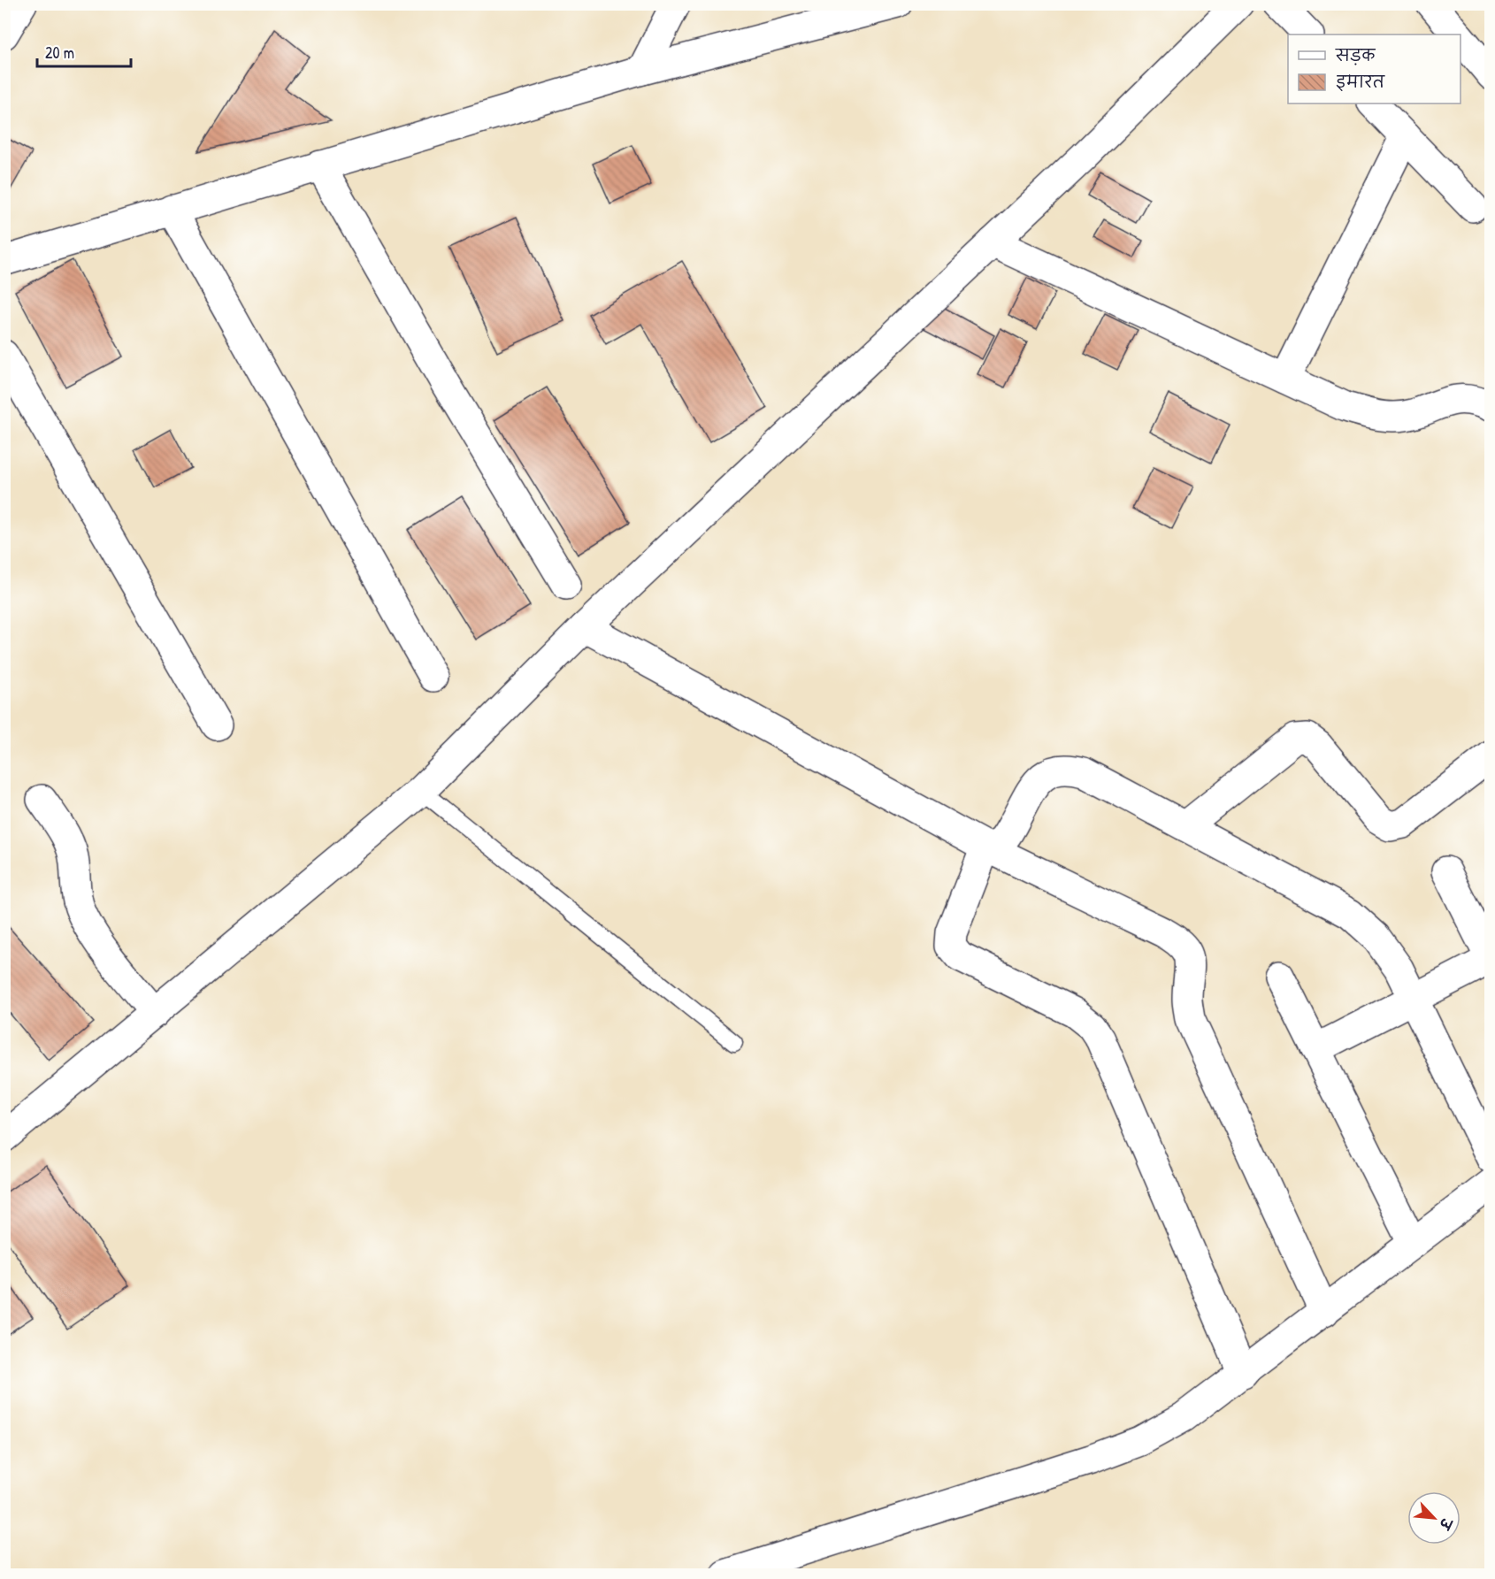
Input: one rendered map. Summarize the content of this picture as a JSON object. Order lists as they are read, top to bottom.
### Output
{
  "legend": ["सड़क", "इमारत"],
  "scale_bar": "20 m",
  "north": "bottom right"
}
